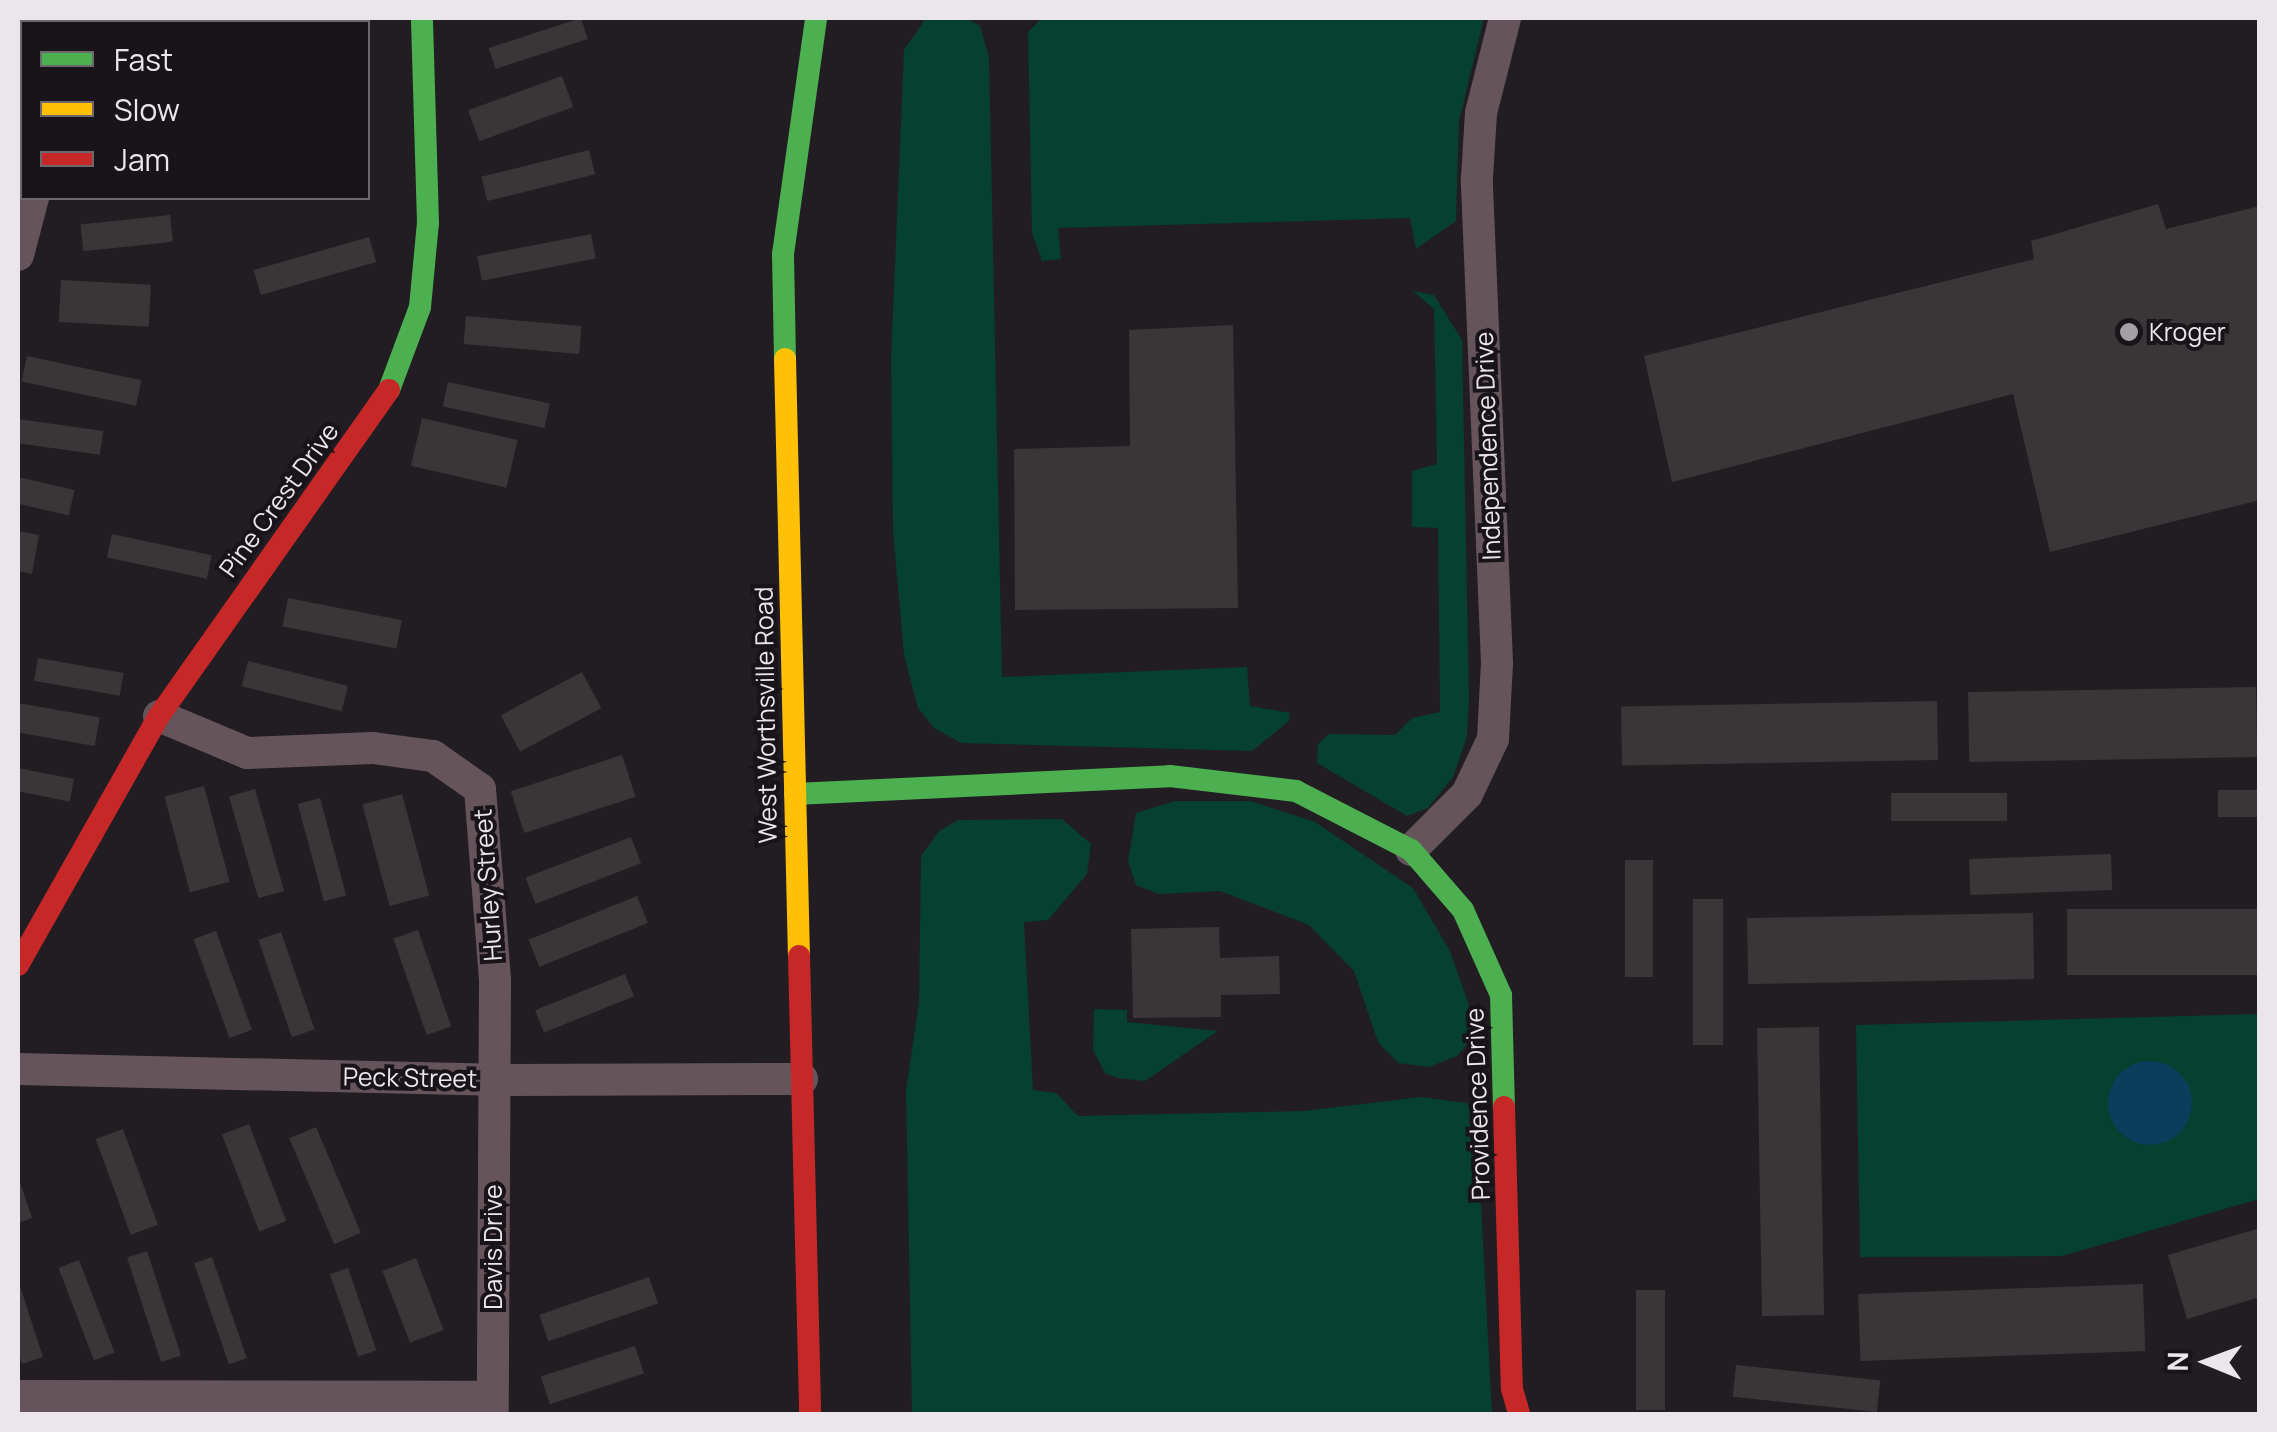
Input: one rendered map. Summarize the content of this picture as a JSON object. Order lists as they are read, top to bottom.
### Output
{
  "streets": {
    "street": [
      "Independence Drive",
      "Pine Crest Drive",
      "West Worthsville Road",
      "Hurley Street",
      "Peck Street",
      "Providence Drive",
      "Davis Drive"
    ]
  },
  "crossings": [
    ["Independence Drive", "Providence Drive"],
    ["Pine Crest Drive", "Hurley Street"],
    ["West Worthsville Road", "Peck Street"],
    ["West Worthsville Road", "Providence Drive"],
    ["Hurley Street", "Peck Street"],
    ["Hurley Street", "Davis Drive"],
    ["Peck Street", "Davis Drive"]
  ],
  "places": ["Kroger"],
  "legend": ["Fast", "Slow", "Jam"],
  "north": "left"
}
